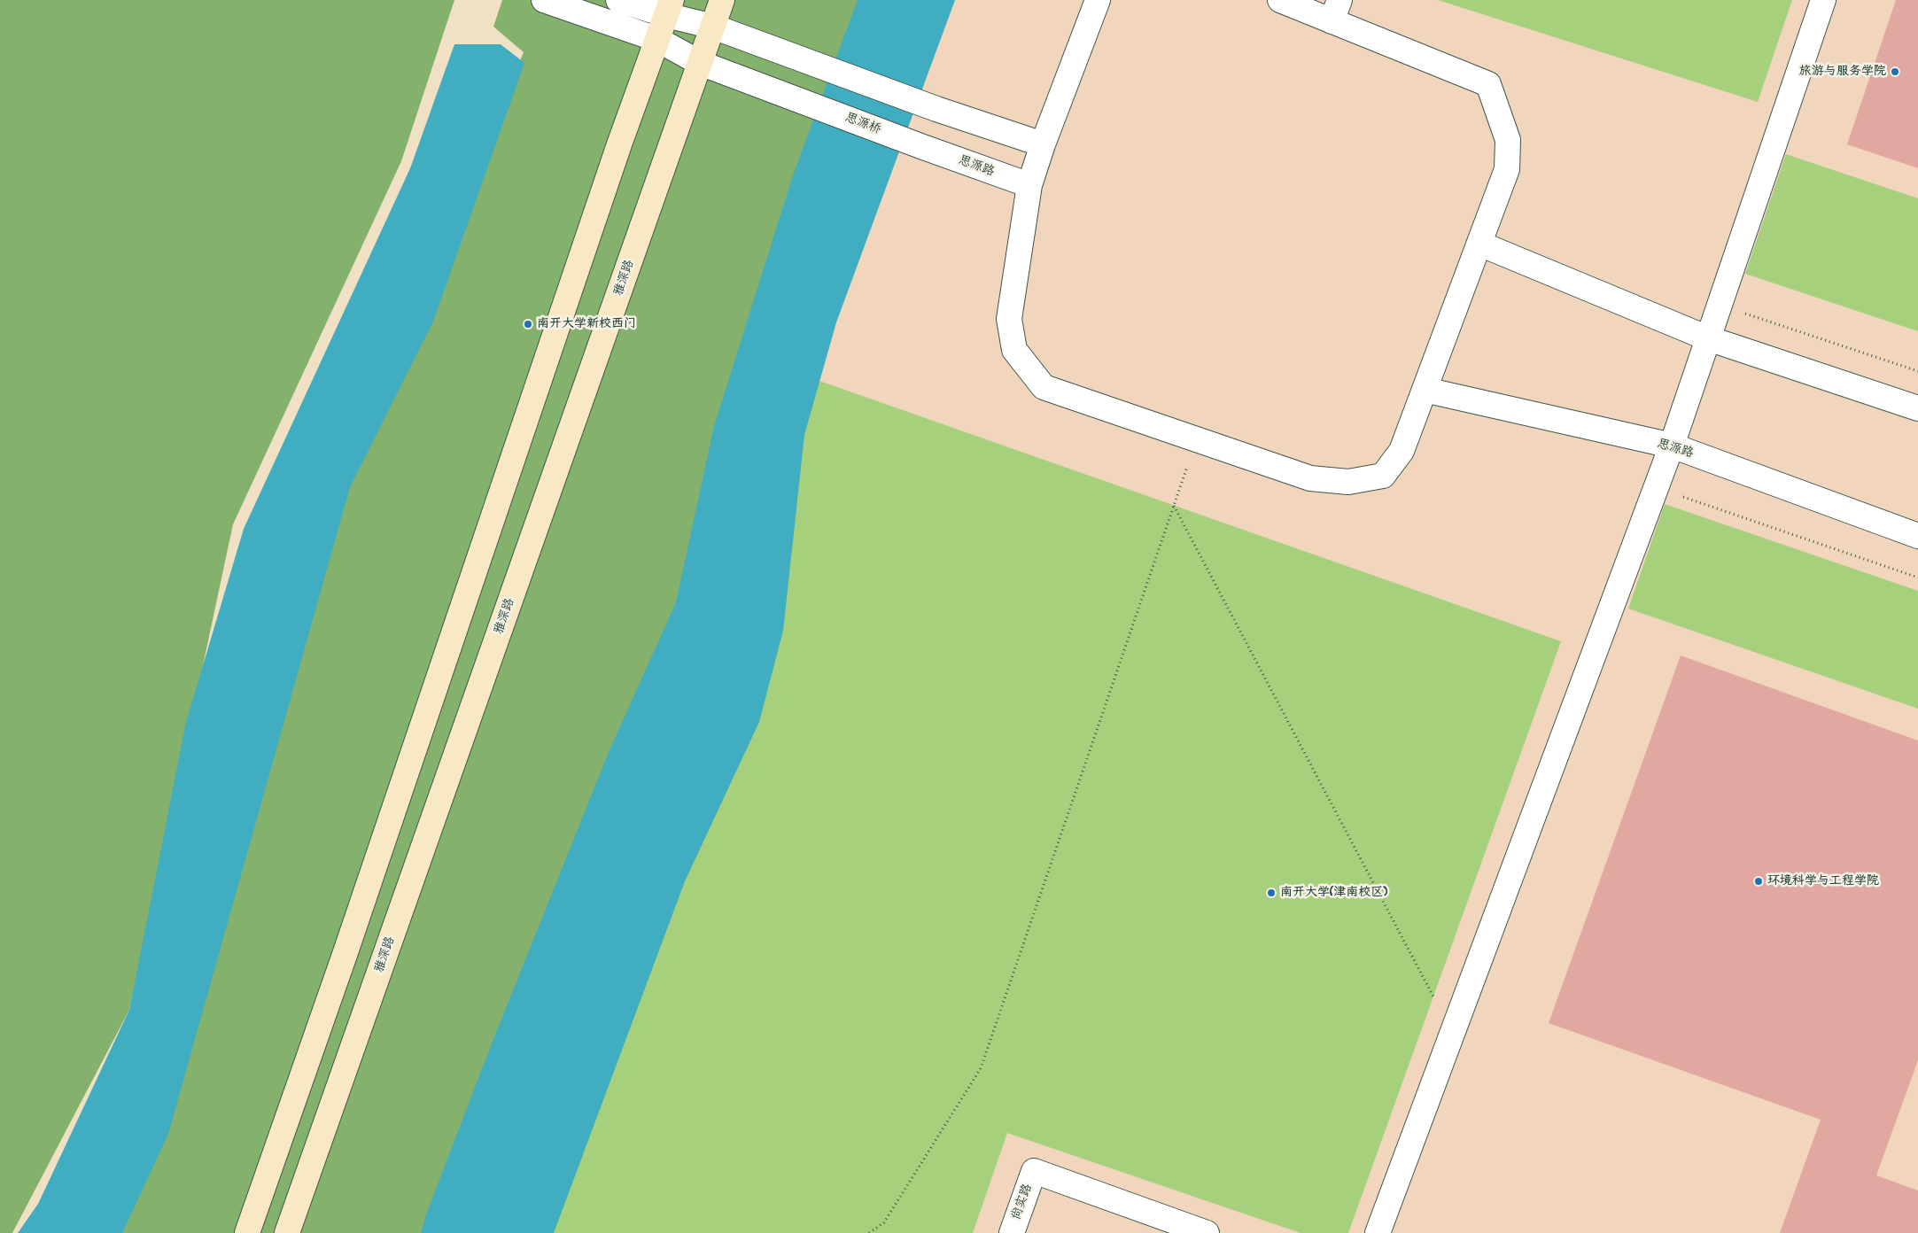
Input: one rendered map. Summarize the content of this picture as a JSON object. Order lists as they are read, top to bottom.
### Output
{
  "streets": {
    "main road": ["雅深路"],
    "street": ["思源桥", "思源路", "尚实路"]
  },
  "crossings": [
    ["思源桥", "思源路"],
    ["思源桥", "雅深路"]
  ],
  "places": [
    "旅游与服务学院",
    "南开大学新校西门",
    "环境科学与工程学院",
    "南开大学(津南校区)"
  ]
}
